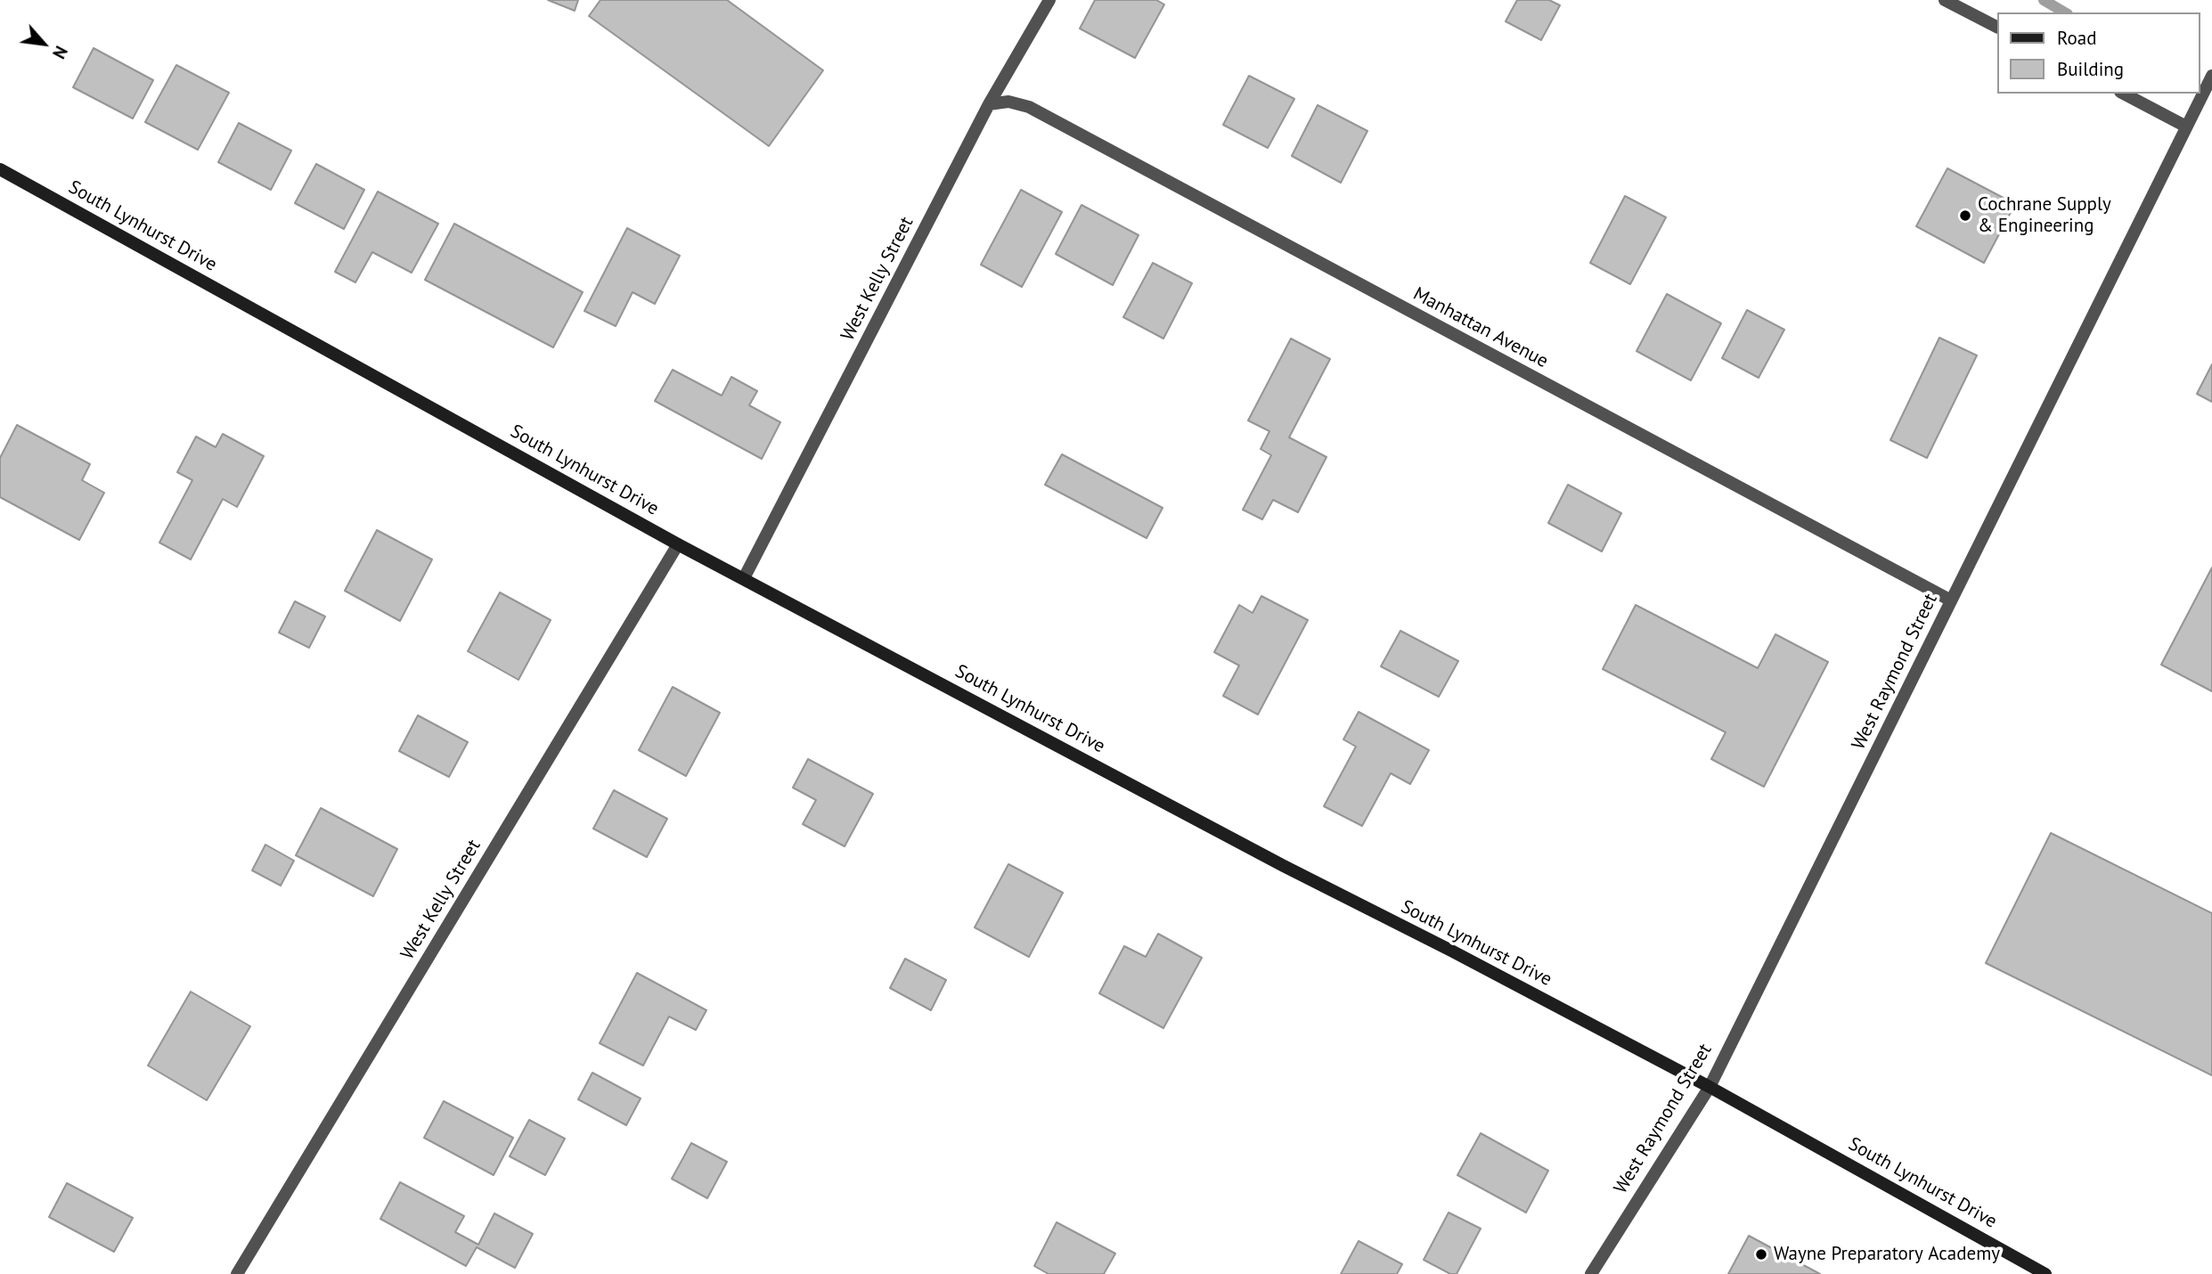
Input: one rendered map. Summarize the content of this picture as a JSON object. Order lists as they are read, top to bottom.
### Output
{
  "streets": {
    "main road": ["South Lynhurst Drive"],
    "street": ["West Kelly Street", "Manhattan Avenue", "West Raymond Street"]
  },
  "crossings": [
    ["South Lynhurst Drive", "West Kelly Street"],
    ["South Lynhurst Drive", "West Raymond Street"],
    ["West Kelly Street", "Manhattan Avenue"],
    ["Manhattan Avenue", "West Raymond Street"]
  ],
  "places": ["Cochrane Supply & Engineering", "Wayne Preparatory Academy"],
  "legend": ["Road", "Building"],
  "north": "bottom right"
}
